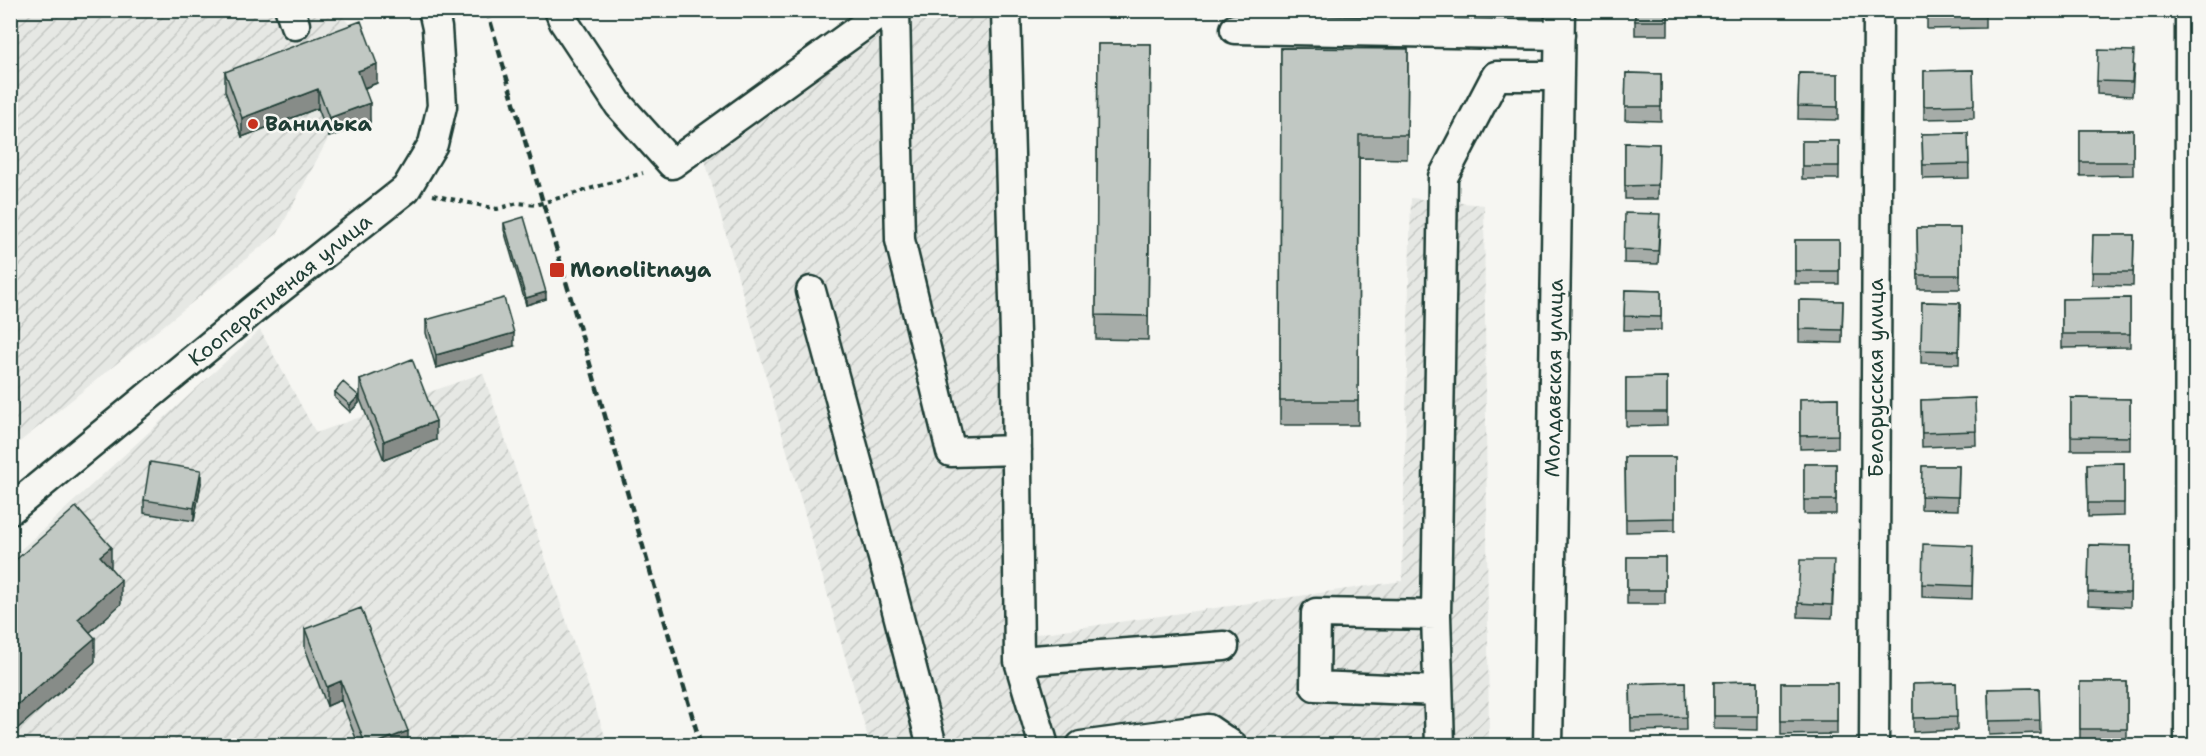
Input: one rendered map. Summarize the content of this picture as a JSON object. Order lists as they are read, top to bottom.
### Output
{
  "streets": {
    "street": ["Кооперативная улица", "Молдавская улица", "Белорусская улица"]
  },
  "places": {
    "other": ["Ванилька"],
    "transit": ["Monolitnaya"]
  }
}
